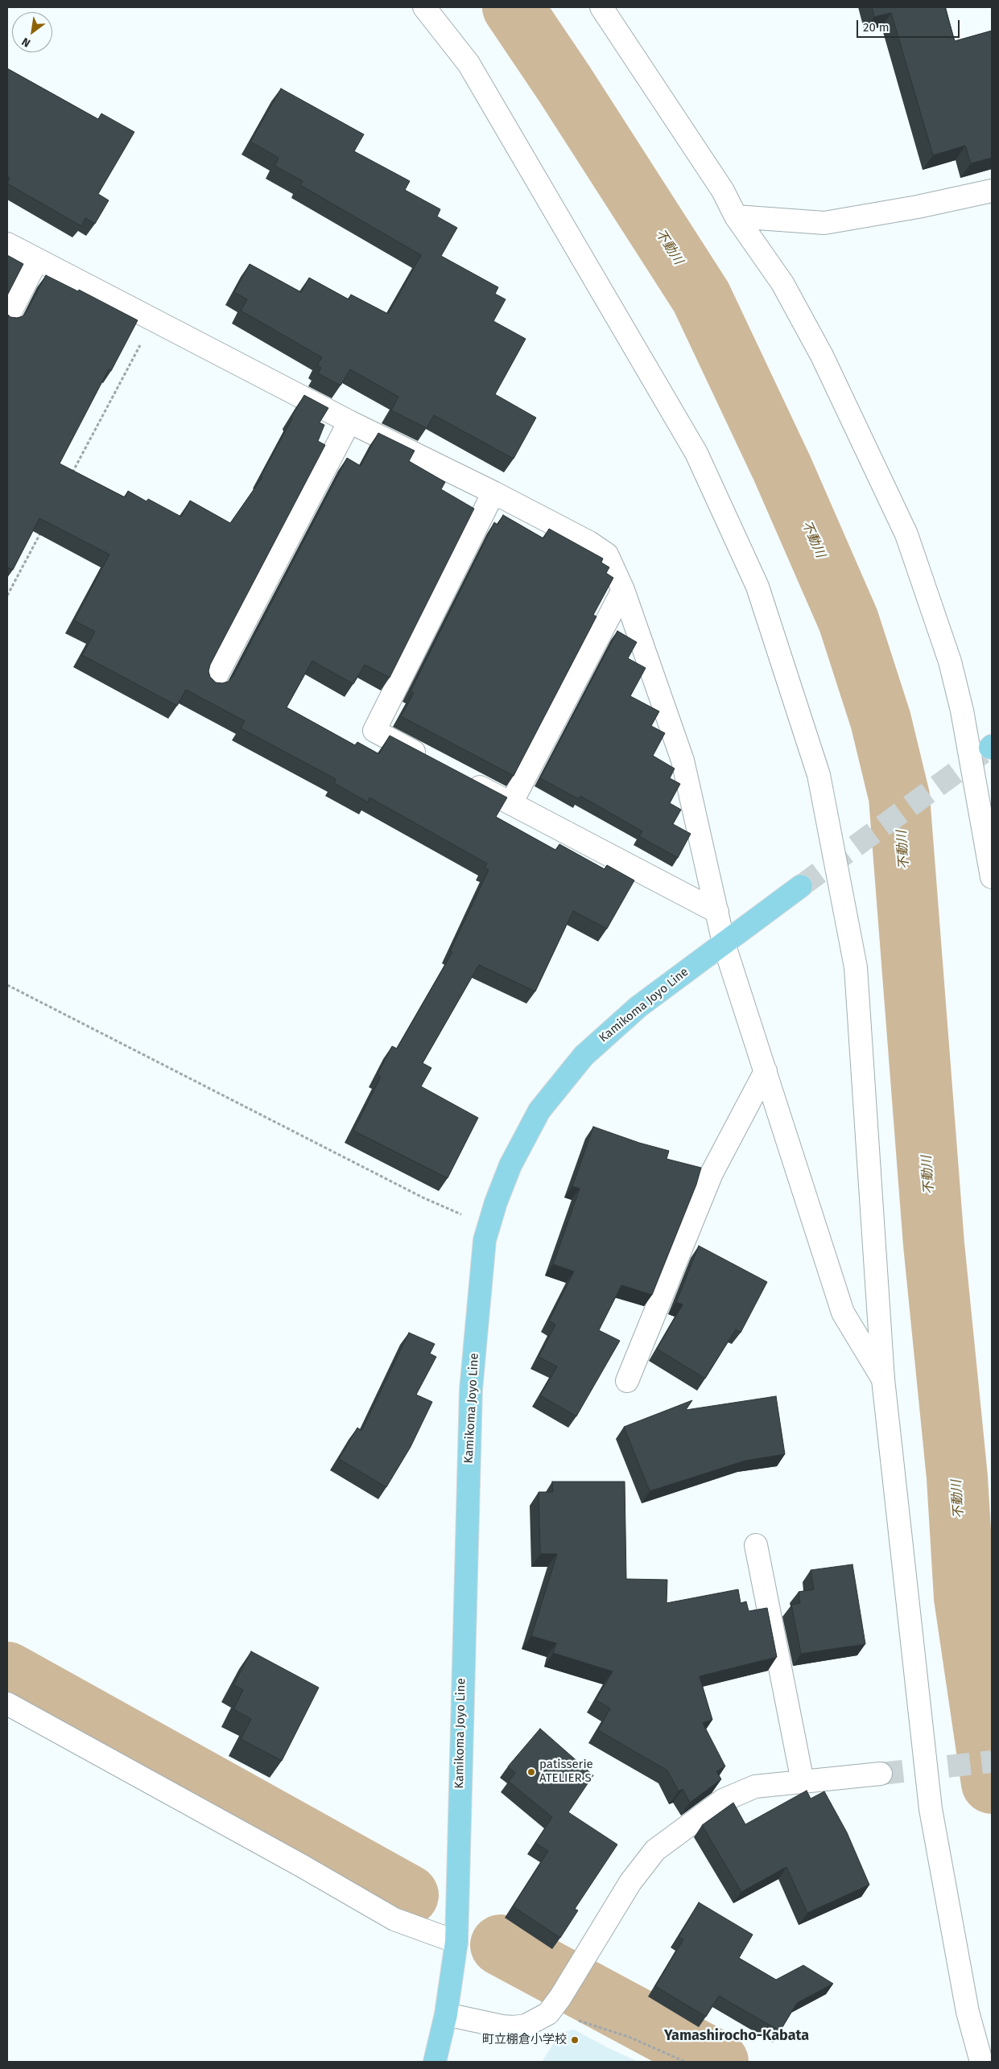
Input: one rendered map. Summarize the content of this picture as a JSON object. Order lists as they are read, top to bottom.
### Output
{
  "streets": {
    "main road": ["Kamikoma Joyo Line"]
  },
  "districts": ["Yamashirocho-Kabata"],
  "water": ["不動川"],
  "places": ["patisserie ATELIER S", "町立棚倉小学校"],
  "scale_bar": "20 m",
  "north": "bottom left"
}
